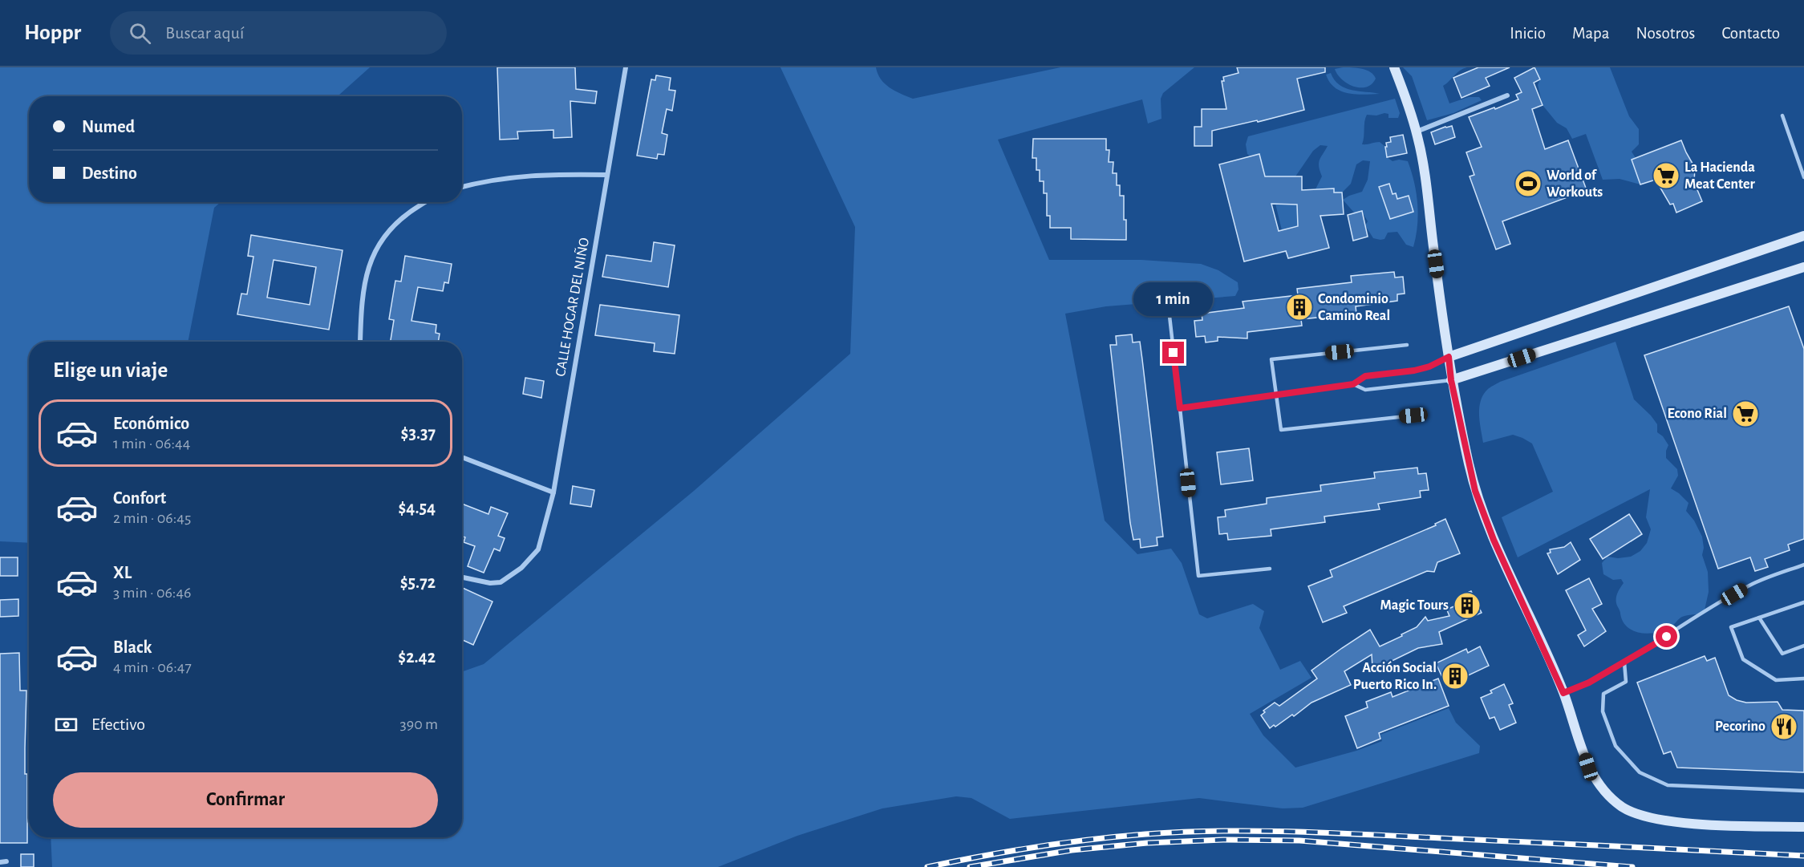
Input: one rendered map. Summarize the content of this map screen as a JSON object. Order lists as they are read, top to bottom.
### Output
{
  "streets": {
    "street": ["CALLE HOGAR DEL NIÑO"]
  },
  "places": {
    "supermarket": ["La Hacienda Meat Center", "Econo Rial"],
    "sports": ["World of Workouts"],
    "building": ["Condominio Camino Real", "Magic Tours", "Acción Social Puerto Rico In."],
    "restaurant": ["Pecorino"]
  },
  "page": {
    "header": "Hoppr",
    "search": "Buscar aquí",
    "nav": [
      "Inicio",
      "Mapa",
      "Nosotros",
      "Contacto"
    ],
    "banner": ["Numed", "Destino"],
    "bubble": "1 min",
    "heading": "Elige un viaje",
    "list": [
      {
        "name": "Económico",
        "note": "1 min · 06:44",
        "value": "$3.37"
      },
      {
        "name": "Confort",
        "note": "2 min · 06:45",
        "value": "$4.54"
      },
      {
        "name": "XL",
        "note": "3 min · 06:46",
        "value": "$5.72"
      },
      {
        "name": "Black",
        "note": "4 min · 06:47",
        "value": "$2.42"
      }
    ],
    "pay": ["Efectivo", "390 m"],
    "buttons": "Confirmar"
  }
}
